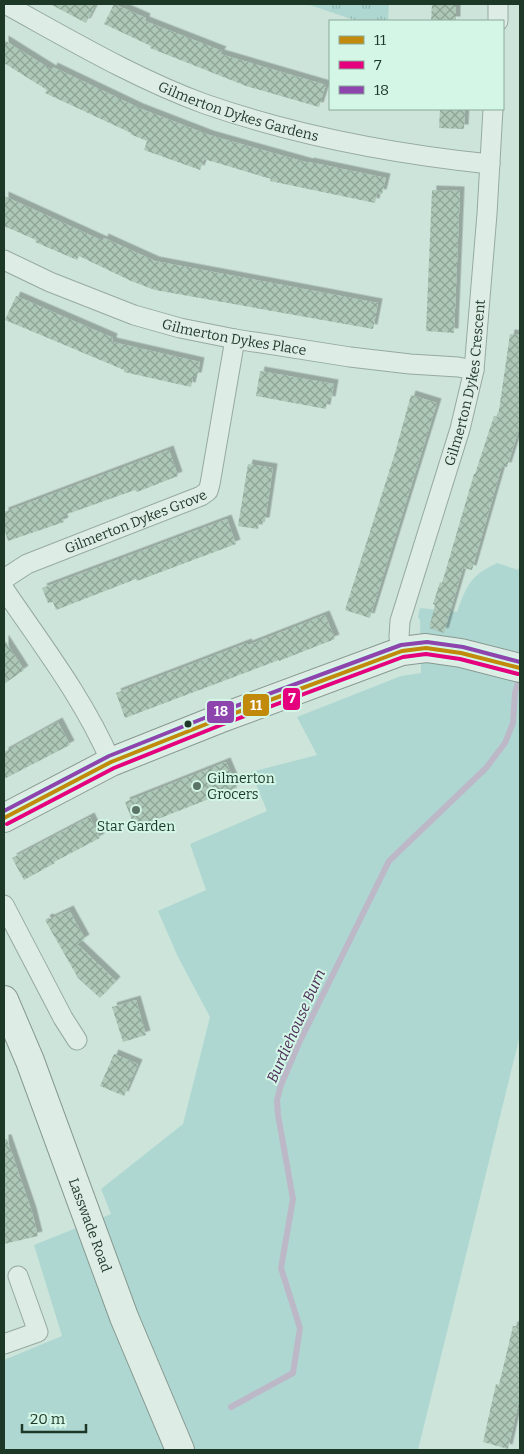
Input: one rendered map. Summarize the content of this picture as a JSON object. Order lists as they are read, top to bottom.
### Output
{
  "streets": {
    "main road": ["Lasswade Road"],
    "street": [
      "Gilmerton Dykes Gardens",
      "Gilmerton Dykes Place",
      "Gilmerton Dykes Crescent",
      "Gilmerton Dykes Grove"
    ]
  },
  "crossings": [
    ["Gilmerton Dykes Gardens", "Gilmerton Dykes Crescent"],
    ["Gilmerton Dykes Place", "Gilmerton Dykes Crescent"],
    ["Gilmerton Dykes Place", "Gilmerton Dykes Grove"]
  ],
  "water": ["Burdiehouse Burn"],
  "places": ["Gilmerton Grocers", "Star Garden"],
  "lines": ["transit line 18", "transit line 11", "transit line 7"],
  "legend": ["11", "7", "18"],
  "scale_bar": "20 m"
}
